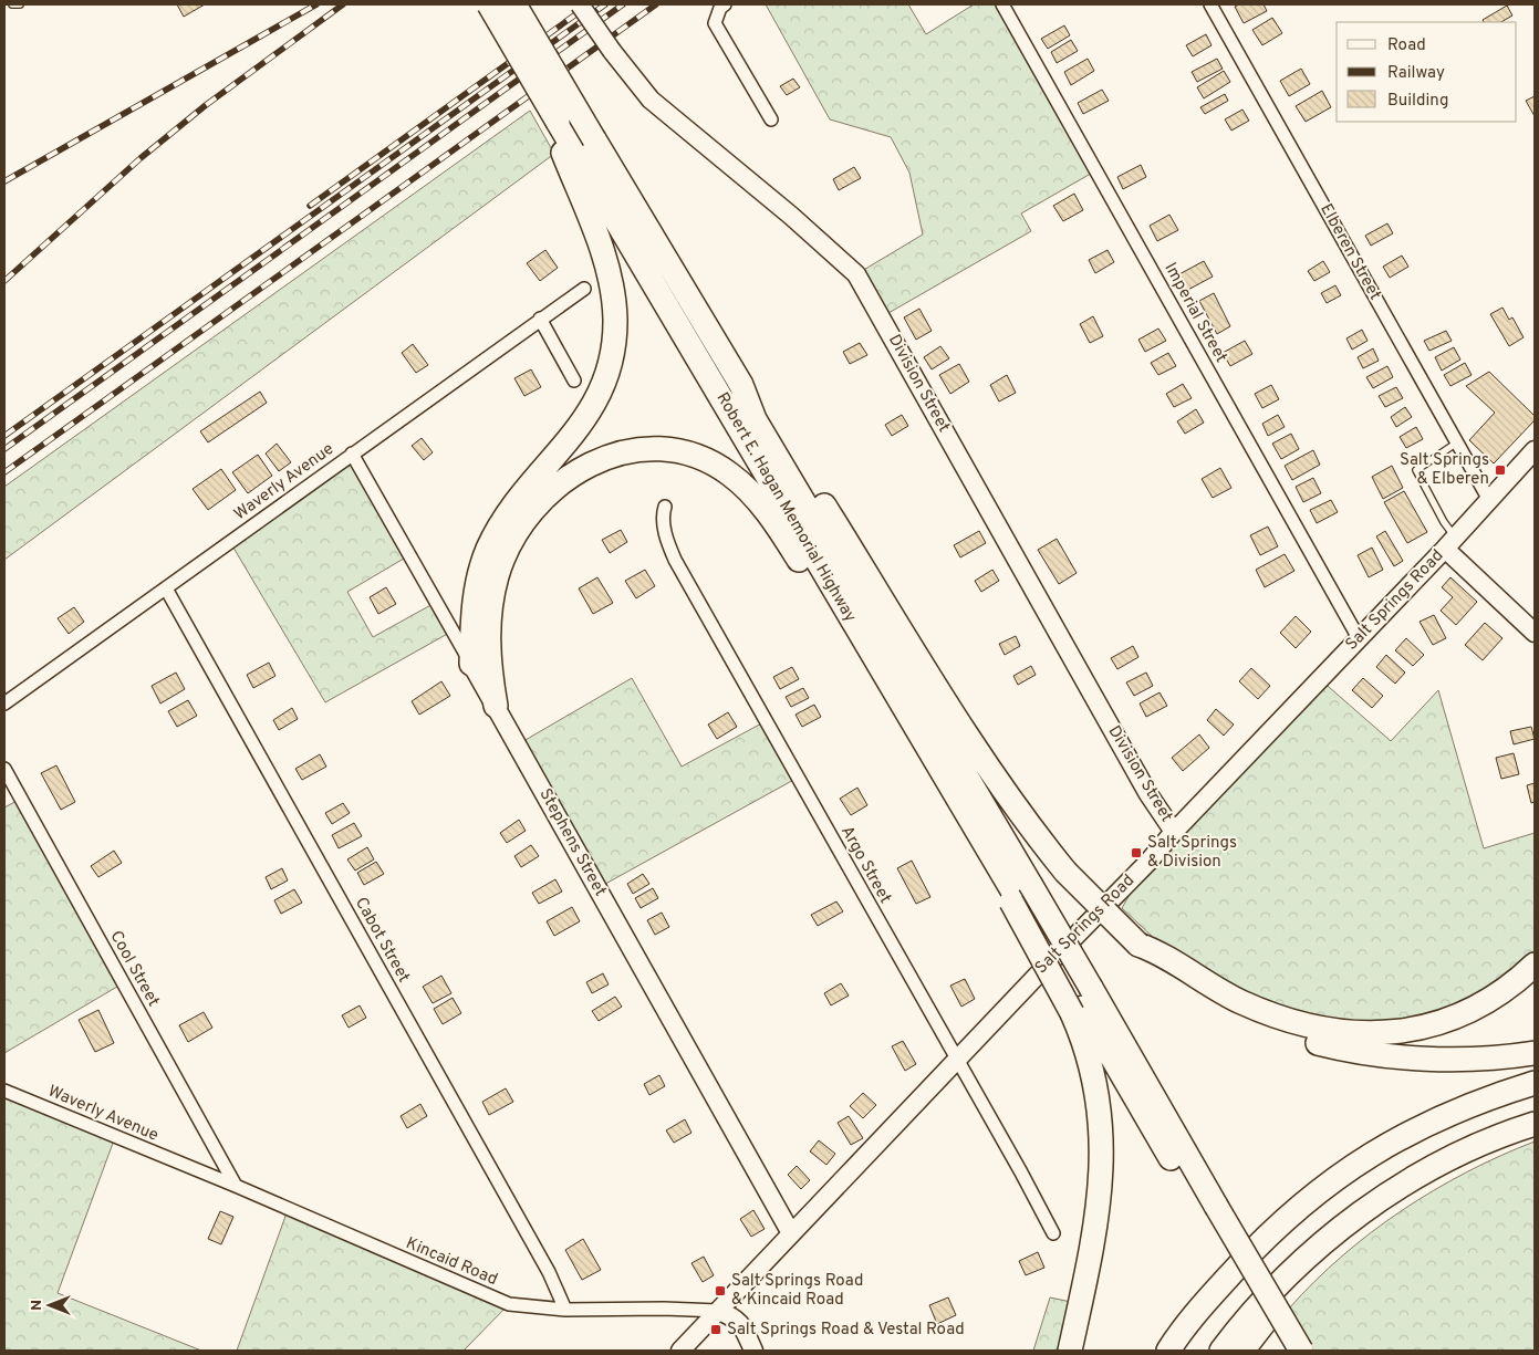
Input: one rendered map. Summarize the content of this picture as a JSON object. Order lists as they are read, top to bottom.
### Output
{
  "streets": {
    "highway": ["Robert E. Hagan Memorial Highway"],
    "street": [
      "Elberen Street",
      "Imperial Street",
      "Division Street",
      "Waverly Avenue",
      "Salt Springs Road",
      "Stephens Street",
      "Argo Street",
      "Cabot Street",
      "Cool Street",
      "Kincaid Road"
    ]
  },
  "crossings": [
    ["Elberen Street", "Salt Springs Road"],
    ["Imperial Street", "Salt Springs Road"],
    ["Division Street", "Salt Springs Road"],
    ["Waverly Avenue", "Stephens Street"],
    ["Waverly Avenue", "Cabot Street"],
    ["Waverly Avenue", "Kincaid Road"],
    ["Salt Springs Road", "Stephens Street"],
    ["Salt Springs Road", "Argo Street"],
    ["Salt Springs Road", "Kincaid Road"],
    ["Cabot Street", "Kincaid Road"],
    ["Cool Street", "Kincaid Road"]
  ],
  "places": {
    "transit": [
      "Salt Springs & Elberen",
      "Salt Springs & Division",
      "Salt Springs Road & Kincaid Road",
      "Salt Springs Road & Vestal Road"
    ]
  },
  "legend": ["Road", "Railway", "Building"],
  "north": "left"
}
